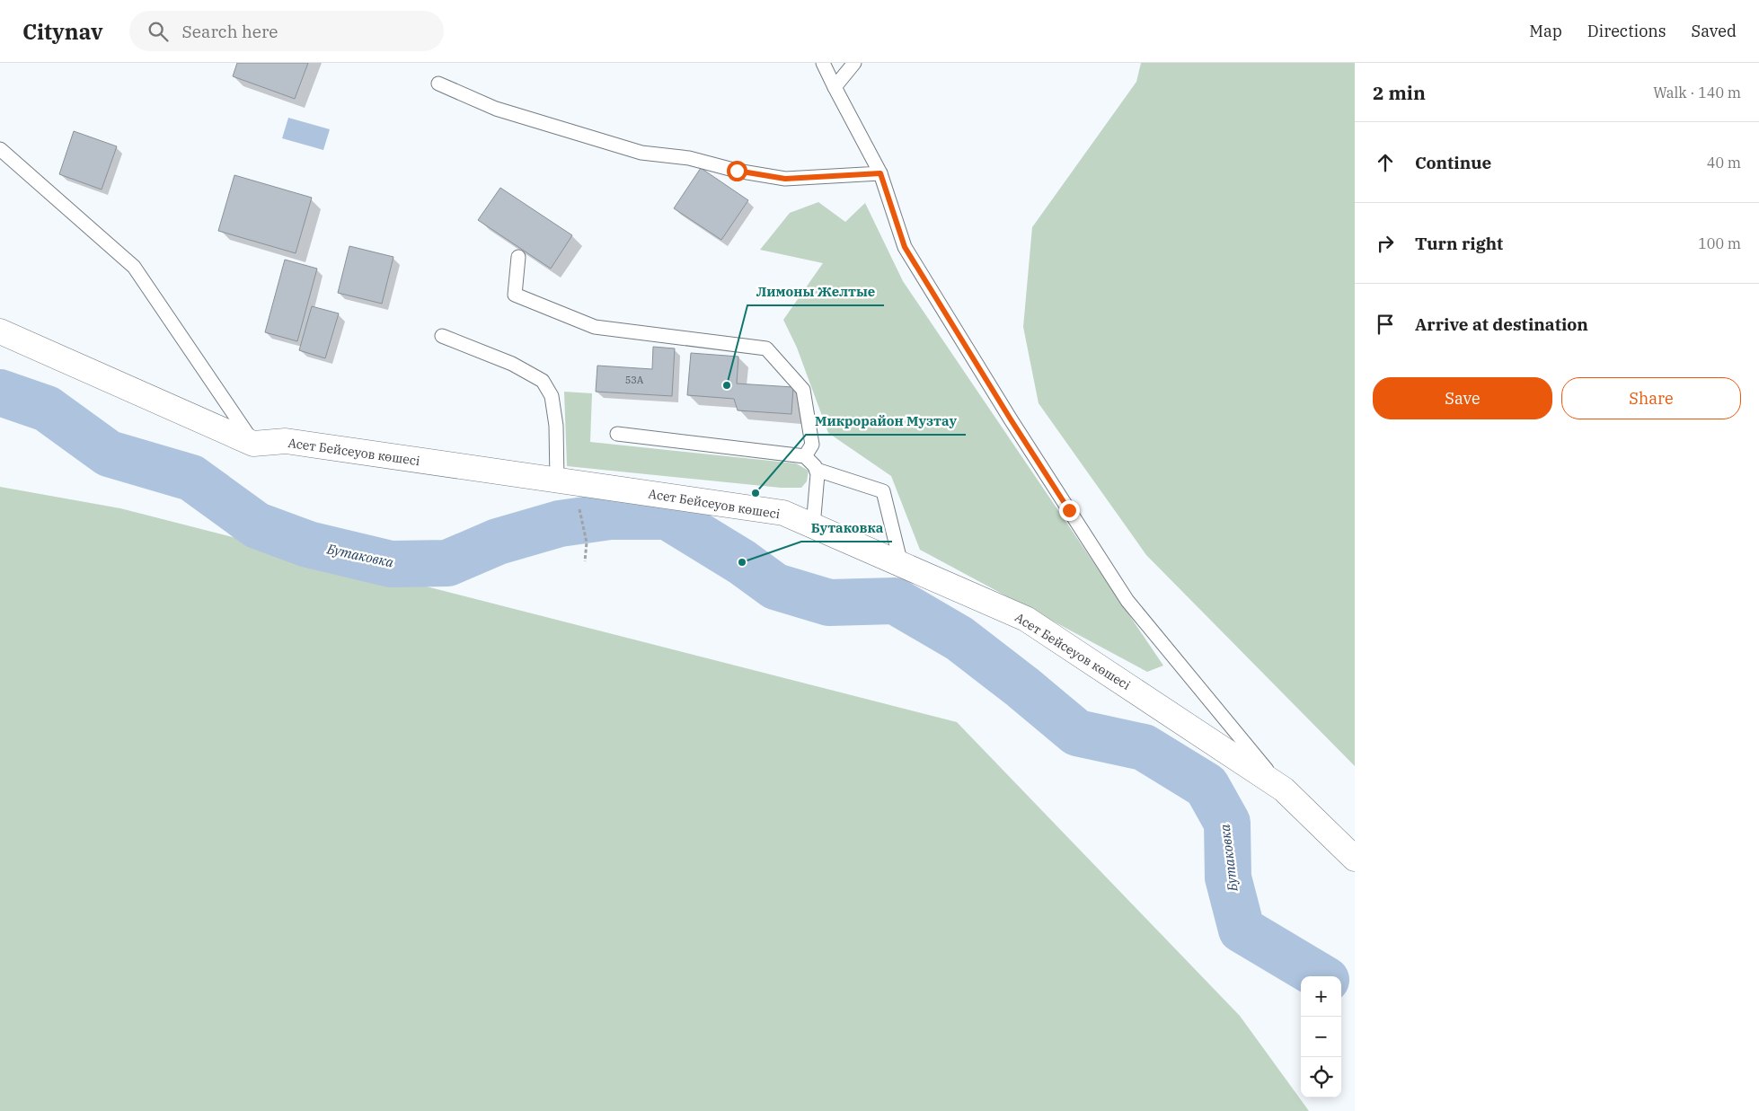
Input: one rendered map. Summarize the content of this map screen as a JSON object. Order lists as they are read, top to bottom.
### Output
{
  "streets": {
    "street": ["Асет Бейсеуов көшесі"]
  },
  "water": ["Бутаковка"],
  "places": ["Лимоны Желтые", "Микрорайон Музтау", "Бутаковка"],
  "house_numbers": ["53А"],
  "page": {
    "header": "Citynav",
    "search": "Search here",
    "nav": ["Map", "Directions", "Saved"],
    "heading": ["2 min", "Walk · 140 m"],
    "list": [
      ["Continue", "40 m"],
      ["Turn right", "100 m"],
      "Arrive at destination"
    ],
    "buttons": ["Save", "Share"],
    "map_buttons": ["+", "−"]
  }
}
